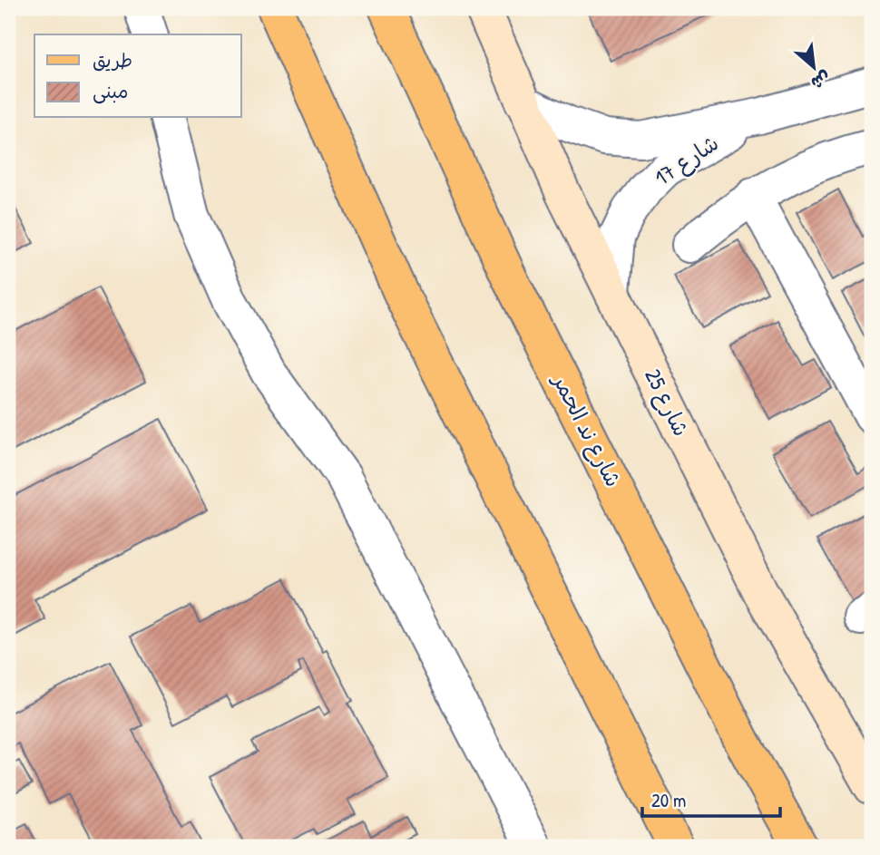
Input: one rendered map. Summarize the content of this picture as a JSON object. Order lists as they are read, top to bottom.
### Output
{
  "streets": {
    "main road": ["شارع ند الحمر"],
    "street": ["شارع 17", "شارع 25"]
  },
  "crossings": [
    ["شارع 17", "شارع 25"]
  ],
  "legend": ["طريق", "مبنى"],
  "scale_bar": "20 m",
  "north": "bottom right"
}
